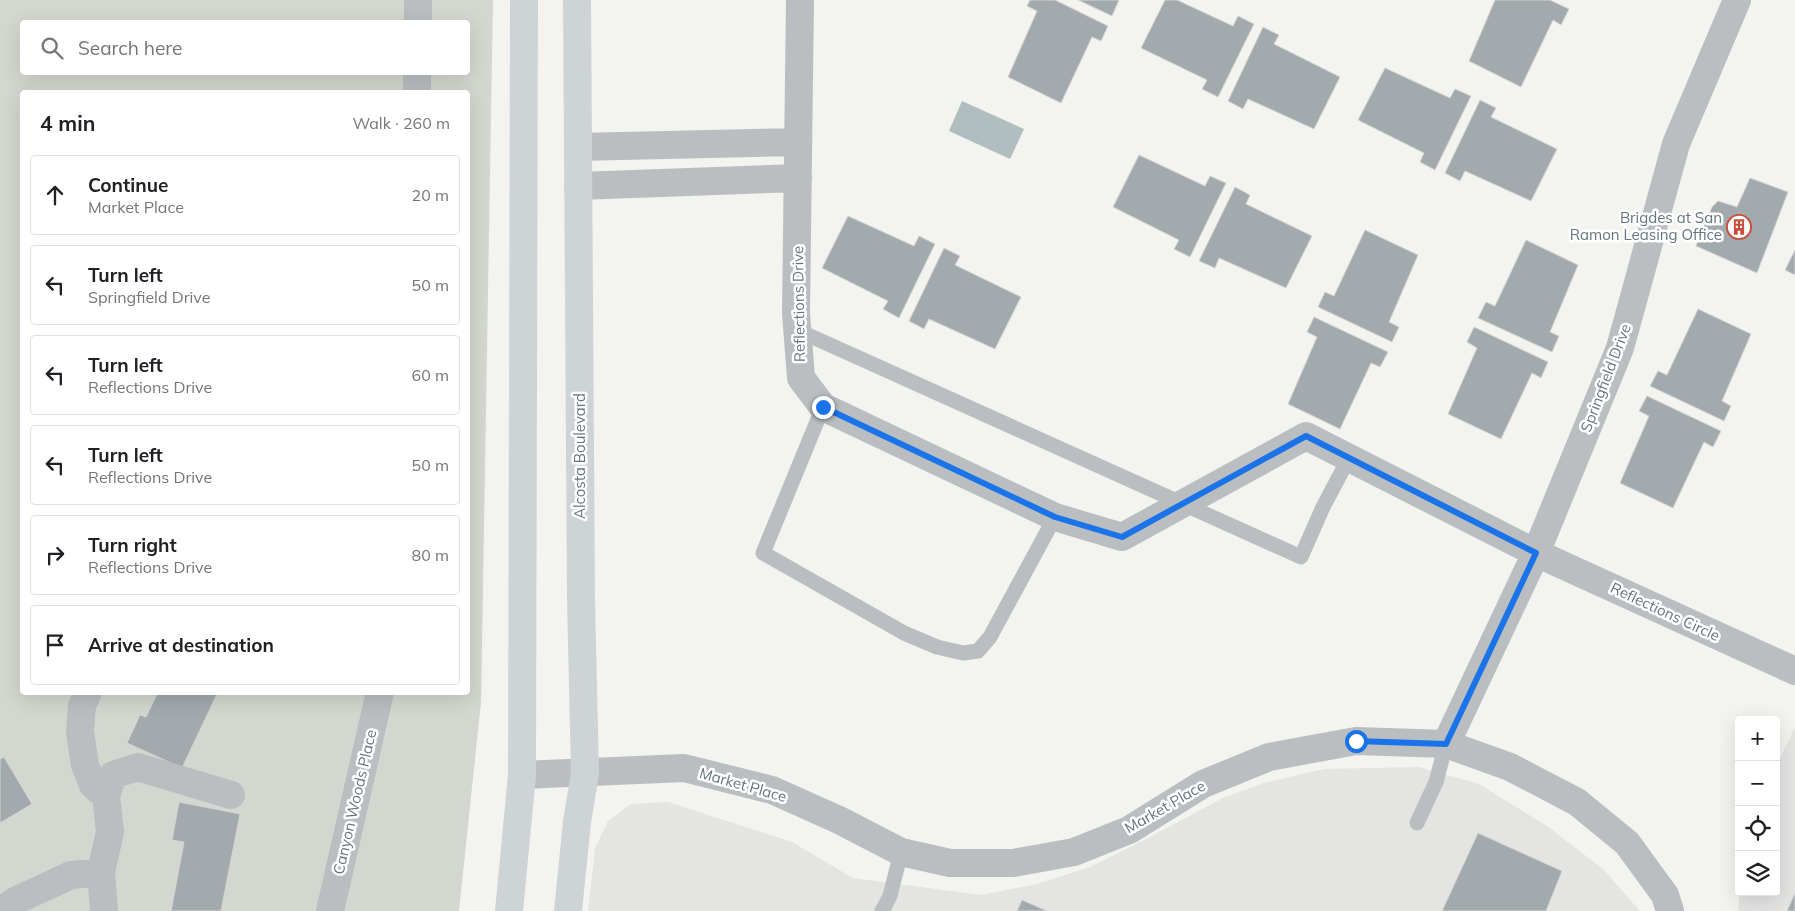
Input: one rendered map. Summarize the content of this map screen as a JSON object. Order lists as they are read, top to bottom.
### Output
{
  "streets": {
    "main road": ["Alcosta Boulevard"],
    "street": [
      "Reflections Drive",
      "Springfield Drive",
      "Reflections Circle",
      "Market Place",
      "Canyon Woods Place"
    ]
  },
  "crossings": [
    ["Reflections Drive", "Springfield Drive"],
    ["Reflections Drive", "Reflections Circle"],
    ["Springfield Drive", "Reflections Circle"],
    ["Springfield Drive", "Market Place"],
    ["Alcosta Boulevard", "Market Place"]
  ],
  "places": {
    "building": ["Brigdes at San Ramon Leasing Office"]
  },
  "page": {
    "search": "Search here",
    "heading": ["4 min", "Walk · 260 m"],
    "list": [
      ["Continue", "Market Place", "20 m"],
      ["Turn left", "Springfield Drive", "50 m"],
      ["Turn left", "Reflections Drive", "60 m"],
      ["Turn left", "Reflections Drive", "50 m"],
      ["Turn right", "Reflections Drive", "80 m"],
      "Arrive at destination"
    ],
    "map_buttons": ["+", "−"]
  }
}
